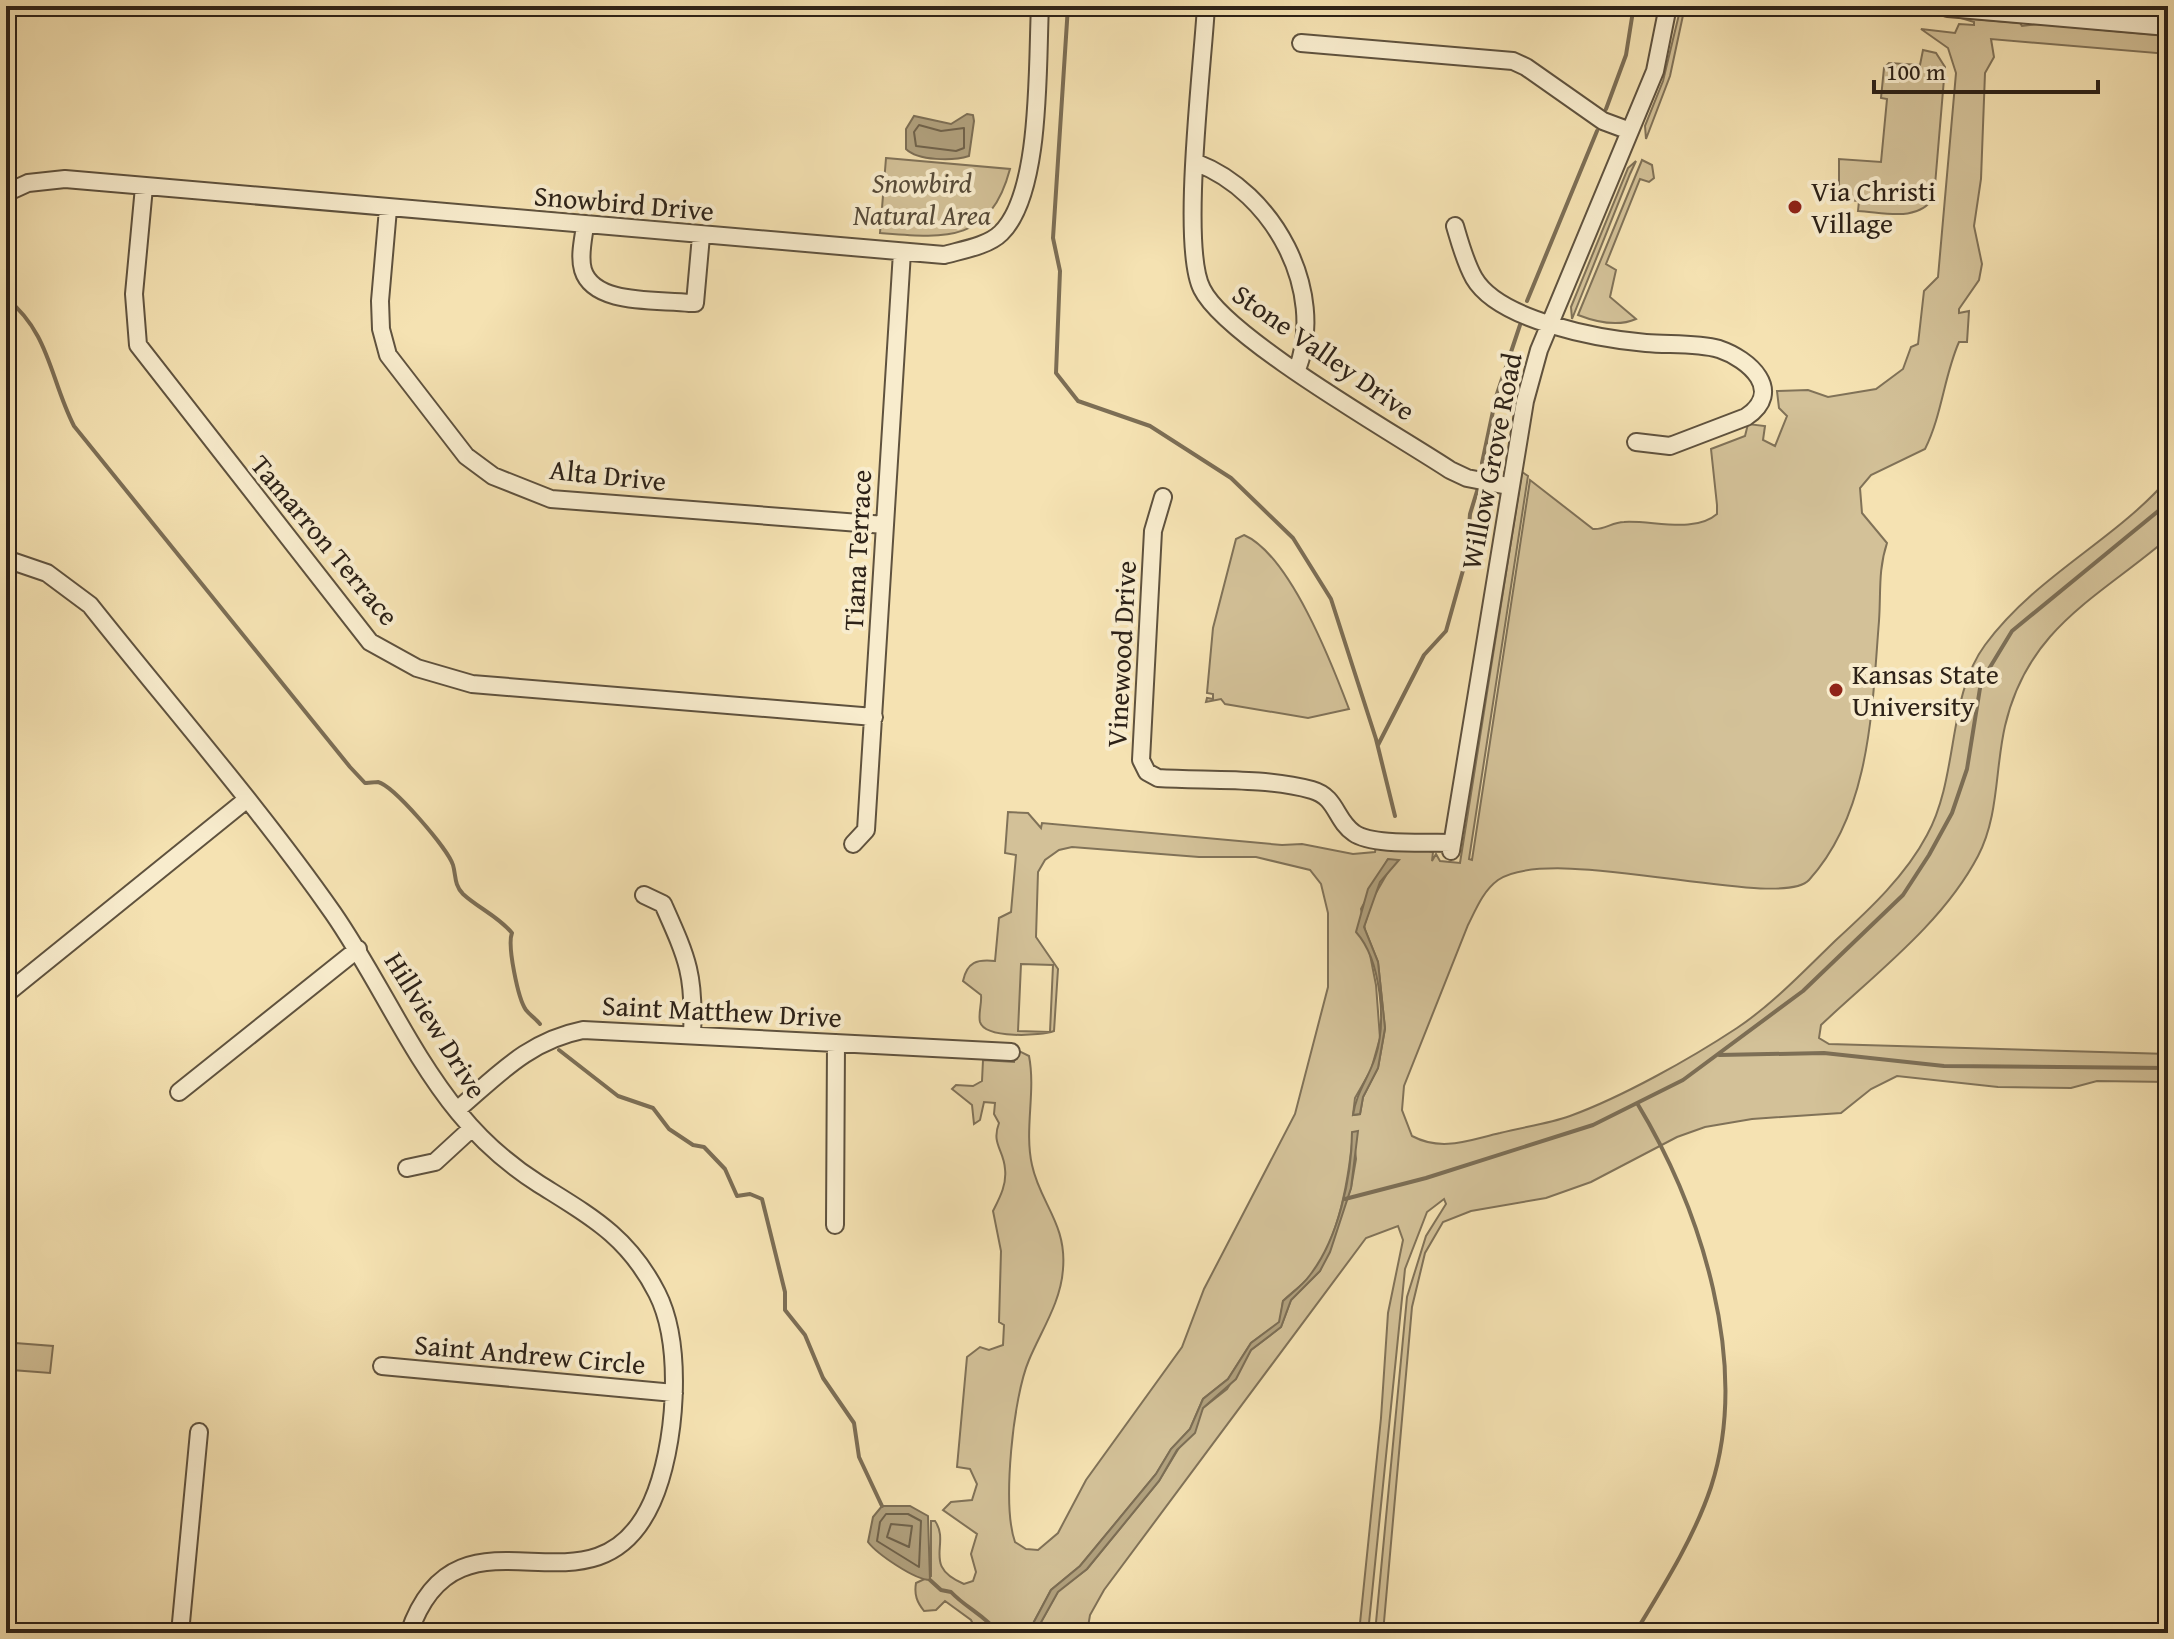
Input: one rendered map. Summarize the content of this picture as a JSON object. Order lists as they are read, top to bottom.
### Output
{
  "streets": {
    "street": [
      "Snowbird Drive",
      "Stone Valley Drive",
      "Willow Grove Road",
      "Alta Drive",
      "Tamarron Terrace",
      "Tiana Terrace",
      "Vinewood Drive",
      "Saint Matthew Drive",
      "Hillview Drive",
      "Saint Andrew Circle"
    ]
  },
  "crossings": [
    ["Snowbird Drive", "Alta Drive"],
    ["Snowbird Drive", "Tamarron Terrace"],
    ["Snowbird Drive", "Tiana Terrace"],
    ["Stone Valley Drive", "Willow Grove Road"],
    ["Willow Grove Road", "Vinewood Drive"],
    ["Alta Drive", "Tiana Terrace"],
    ["Tamarron Terrace", "Tiana Terrace"],
    ["Saint Matthew Drive", "Hillview Drive"],
    ["Hillview Drive", "Saint Andrew Circle"]
  ],
  "parks": ["Snowbird Natural Area"],
  "places": ["Via Christi Village", "Kansas State University"],
  "scale_bar": "100 m"
}
